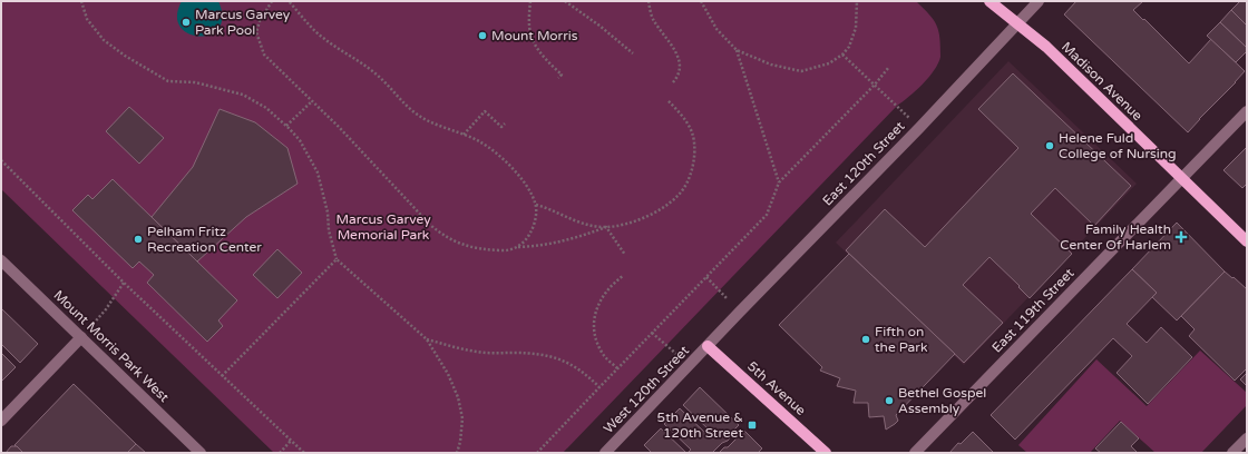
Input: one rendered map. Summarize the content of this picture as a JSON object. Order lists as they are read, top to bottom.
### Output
{
  "streets": {
    "main road": ["Madison Avenue", "5th Avenue"],
    "street": [
      "East 120th Street",
      "East 119th Street",
      "Mount Morris Park West",
      "West 120th Street"
    ]
  },
  "crossings": [
    ["Madison Avenue", "East 120th Street"],
    ["Madison Avenue", "East 119th Street"],
    ["East 120th Street", "5th Avenue"],
    ["East 120th Street", "West 120th Street"],
    ["5th Avenue", "West 120th Street"]
  ],
  "parks": ["Marcus Garvey Memorial Park"],
  "places": {
    "other": [
      "Marcus Garvey Park Pool",
      "Mount Morris",
      "Helene Fuld College of Nursing",
      "Pelham Fritz Recreation Center",
      "Fifth on the Park",
      "Bethel Gospel Assembly"
    ],
    "health": ["Family Health Center Of Harlem"],
    "transit": ["5th Avenue & 120th Street"]
  }
}
